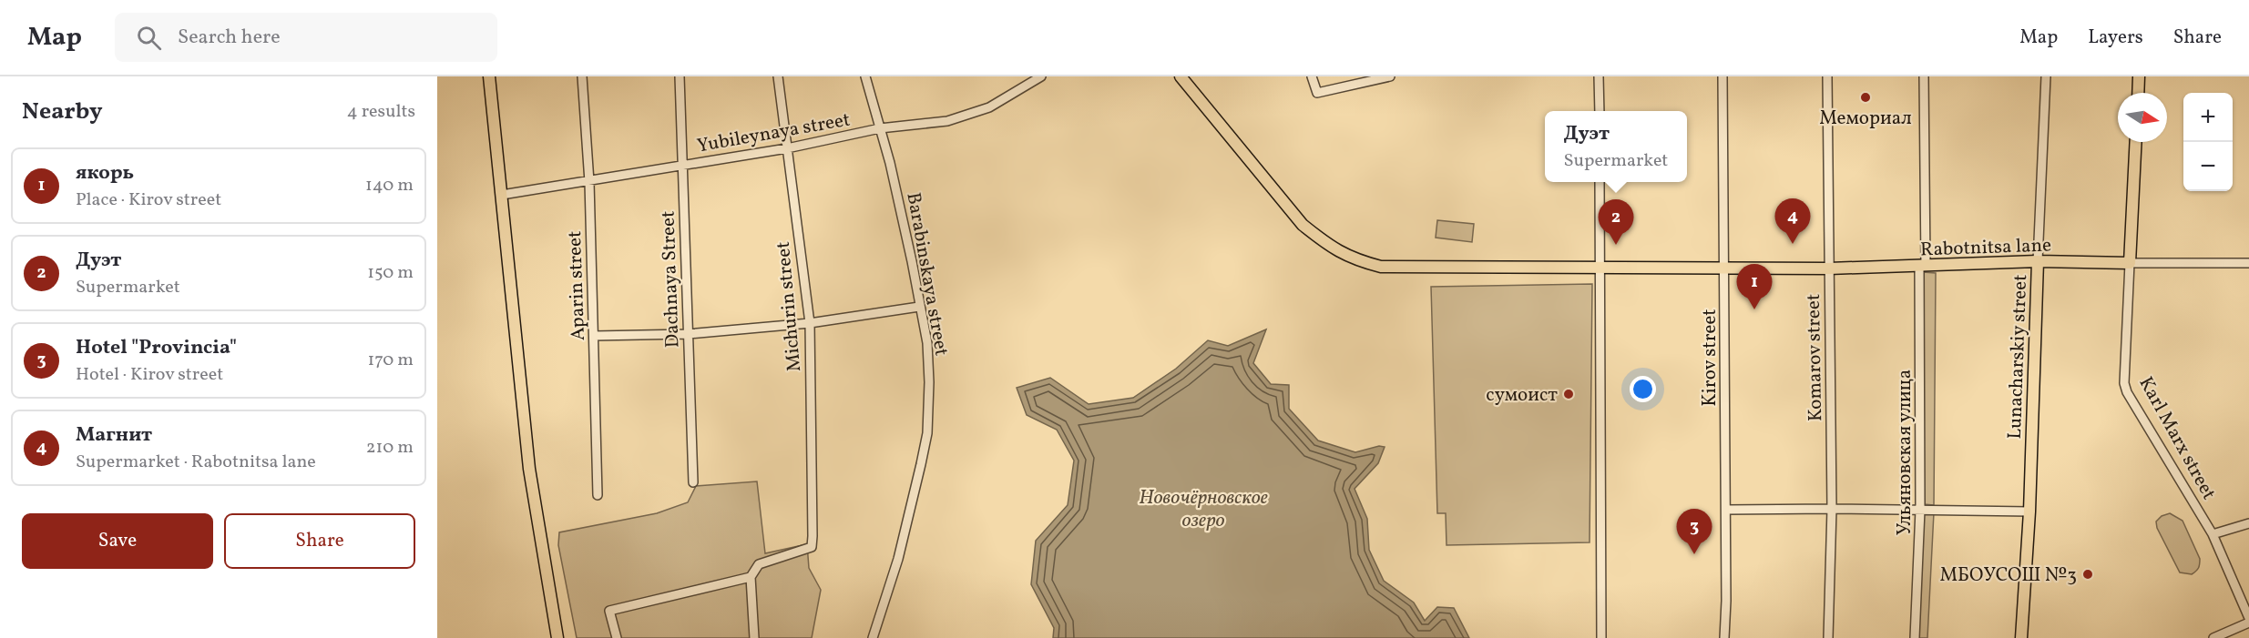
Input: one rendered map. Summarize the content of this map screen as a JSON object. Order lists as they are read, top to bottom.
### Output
{
  "streets": {
    "main road": ["Rabotnitsa lane", "Lunacharskiy street", "Karl Marx street"],
    "street": [
      "Yubileynaya street",
      "Barabinskaya street",
      "Dachnaya Street",
      "Aparin street",
      "Michurin street",
      "Kirov street",
      "Komarov street",
      "Ульяновская улица"
    ]
  },
  "crossings": [
    ["Yubileynaya street", "Barabinskaya street"],
    ["Yubileynaya street", "Dachnaya Street"],
    ["Yubileynaya street", "Aparin street"],
    ["Yubileynaya street", "Michurin street"],
    ["Rabotnitsa lane", "Lunacharskiy street"],
    ["Rabotnitsa lane", "Kirov street"],
    ["Rabotnitsa lane", "Komarov street"],
    ["Rabotnitsa lane", "Karl Marx street"],
    ["Rabotnitsa lane", "Ульяновская улица"]
  ],
  "water": ["Новочёрновское озеро"],
  "places": ["Мемориал", "сумоист", "МБОУСОШ №3"],
  "north": "right",
  "page": {
    "header": "Map",
    "search": "Search here",
    "nav": ["Map", "Layers", "Share"],
    "heading": ["Nearby", "4 results"],
    "map_buttons": ["+", "−"],
    "popup": ["Дуэт", "Supermarket"],
    "list": [
      {
        "mark": "1",
        "name": "якорь",
        "note": "Place · Kirov street",
        "value": "140 m"
      },
      {
        "mark": "2",
        "name": "Дуэт",
        "note": "Supermarket",
        "value": "150 m"
      },
      {
        "mark": "3",
        "name": "Hotel \"Provincia\"",
        "note": "Hotel · Kirov street",
        "value": "170 m"
      },
      {
        "mark": "4",
        "name": "Магнит",
        "note": "Supermarket · Rabotnitsa lane",
        "value": "210 m"
      }
    ],
    "pins": [
      "4",
      "2",
      "1",
      "3"
    ],
    "buttons": ["Save", "Share"]
  }
}
